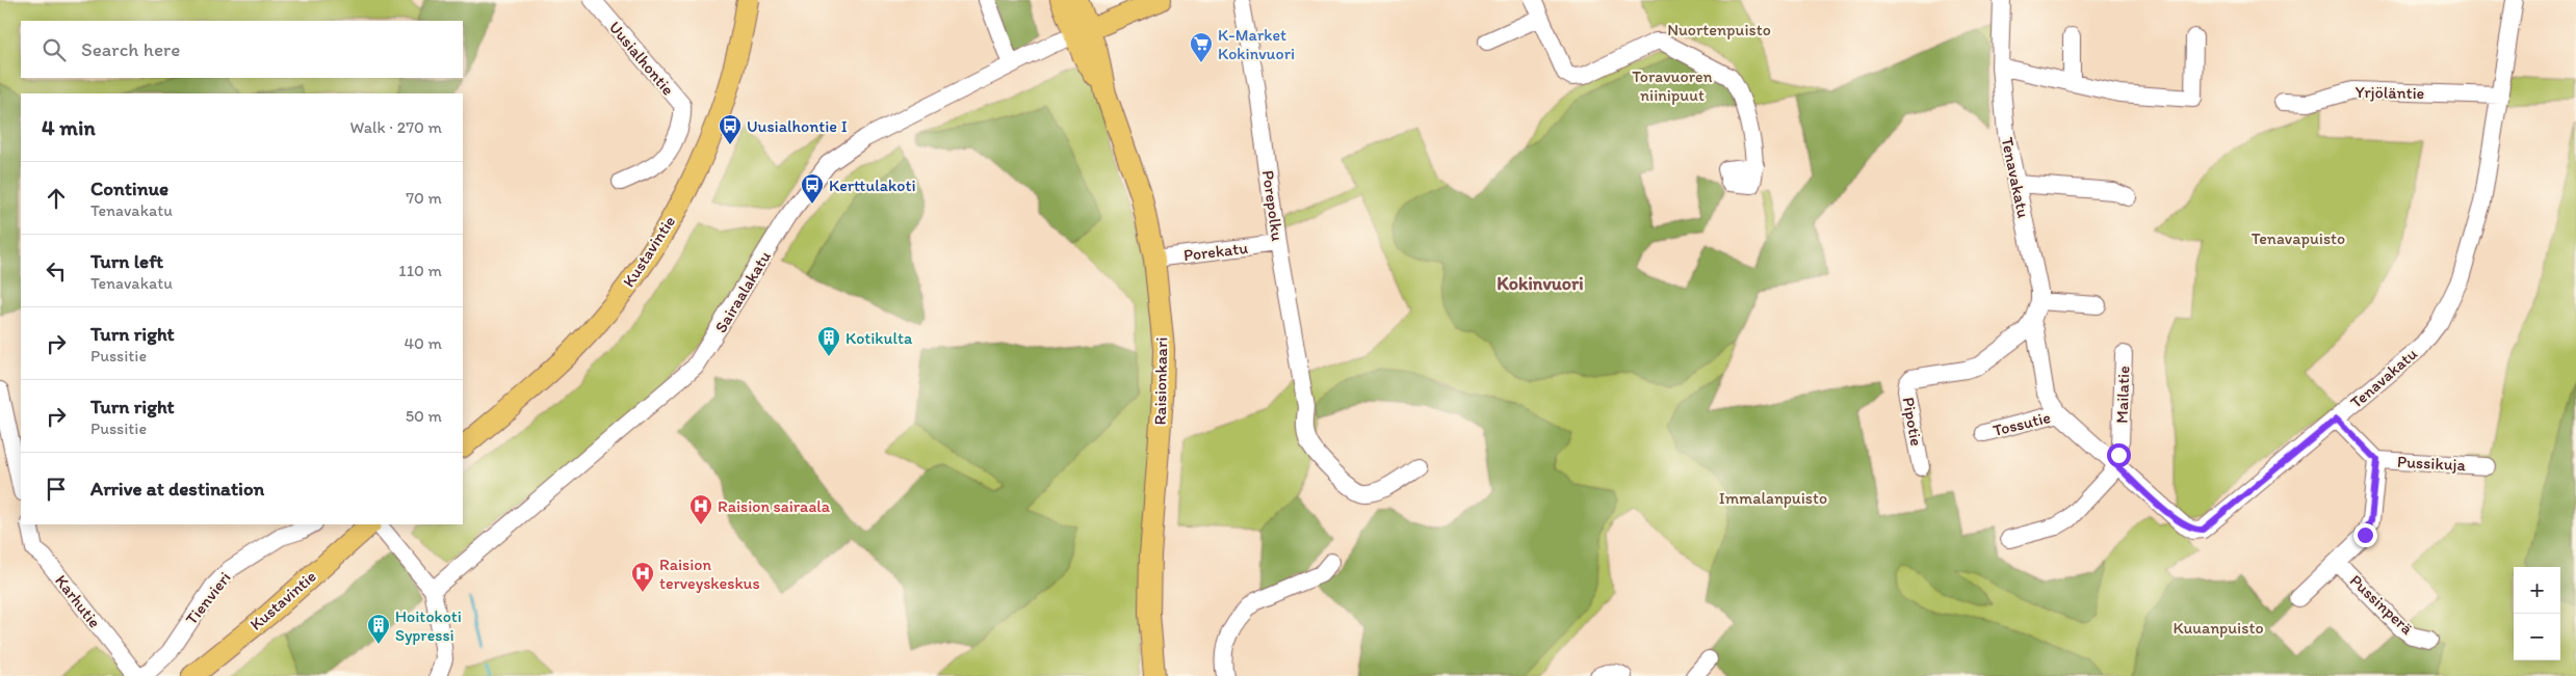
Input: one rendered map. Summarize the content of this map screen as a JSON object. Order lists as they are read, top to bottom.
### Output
{
  "streets": {
    "main road": ["Kustavintie", "Raisionkaari"],
    "street": [
      "Uusialhontie",
      "Yrjöläntie",
      "Tenavakatu",
      "Porepolku",
      "Porekatu",
      "Sairaalakatu",
      "Mailatie",
      "Pipotie",
      "Tossutie",
      "Pussikuja",
      "Tienvieri",
      "Karhutie",
      "Pussinperä"
    ]
  },
  "crossings": [
    ["Yrjöläntie", "Tenavakatu"],
    ["Tenavakatu", "Mailatie"],
    ["Tenavakatu", "Pipotie"],
    ["Tenavakatu", "Tossutie"],
    ["Porepolku", "Porekatu"],
    ["Porekatu", "Raisionkaari"],
    ["Sairaalakatu", "Raisionkaari"]
  ],
  "districts": ["Kokinvuori"],
  "parks": [
    "Nuortenpuisto",
    "Toravuoren niinipuut",
    "Tenavapuisto",
    "Immalanpuisto",
    "Kuuanpuisto"
  ],
  "places": {
    "supermarket": ["K-Market Kokinvuori"],
    "bus stop": ["Uusialhontie I", "Kerttulakoti"],
    "building": ["Kotikulta", "Hoitokoti Sypressi"],
    "hospital": ["Raision sairaala", "Raision terveyskeskus"]
  },
  "page": {
    "search": "Search here",
    "heading": ["4 min", "Walk · 270 m"],
    "list": [
      ["Continue", "Tenavakatu", "70 m"],
      ["Turn left", "Tenavakatu", "110 m"],
      ["Turn right", "Pussitie", "40 m"],
      ["Turn right", "Pussitie", "50 m"],
      "Arrive at destination"
    ],
    "map_buttons": ["+", "−"]
  }
}
